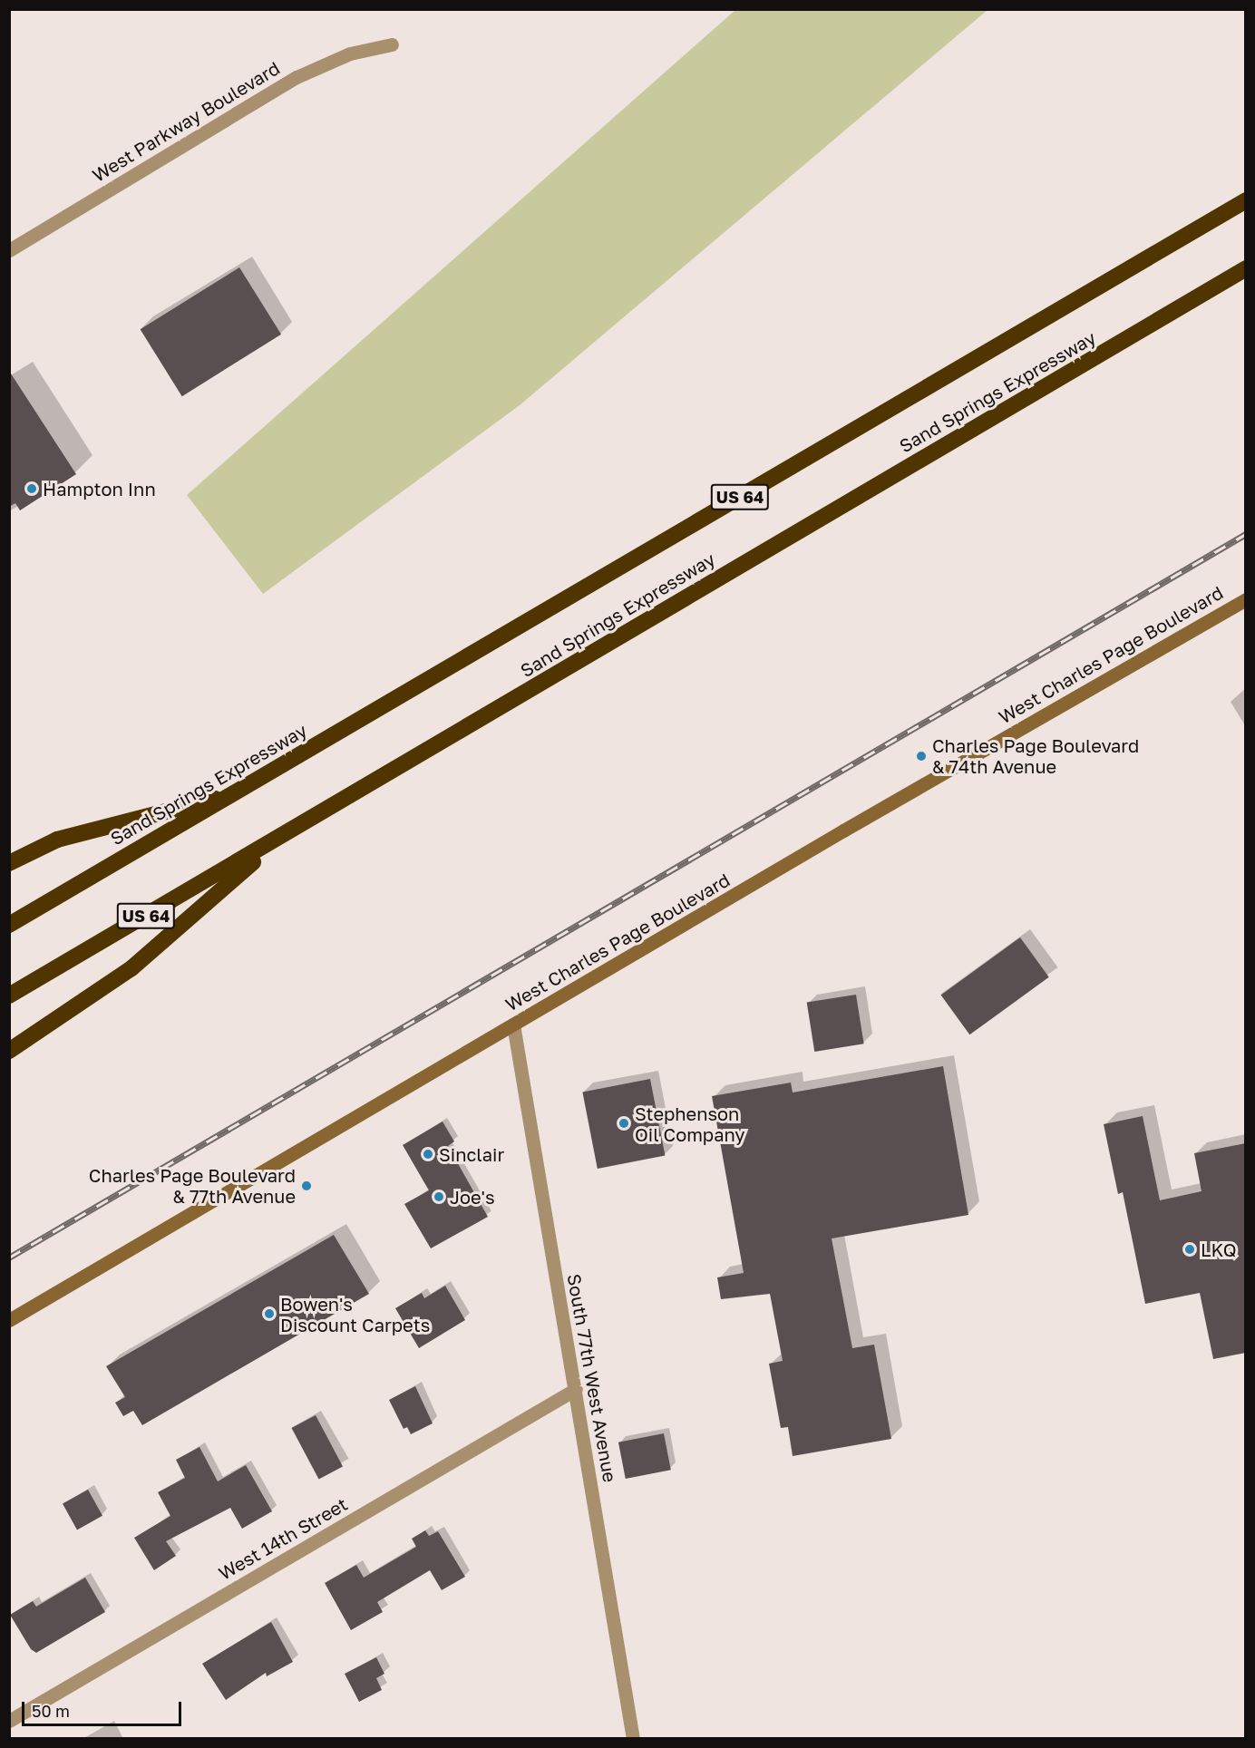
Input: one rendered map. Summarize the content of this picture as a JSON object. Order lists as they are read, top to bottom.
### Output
{
  "streets": {
    "highway": ["Sand Springs Expressway", "US 64"],
    "main road": ["West Charles Page Boulevard"],
    "street": ["West Parkway Boulevard", "South 77th West Avenue", "West 14th Street"]
  },
  "crossings": [
    ["West Charles Page Boulevard", "South 77th West Avenue"],
    ["South 77th West Avenue", "West 14th Street"]
  ],
  "places": [
    "Hampton Inn",
    "Charles Page Boulevard & 74th Avenue",
    "Stephenson Oil Company",
    "Sinclair",
    "Charles Page Boulevard & 77th Avenue",
    "Joe's",
    "LKQ",
    "Bowen's Discount Carpets"
  ],
  "scale_bar": "50 m"
}
